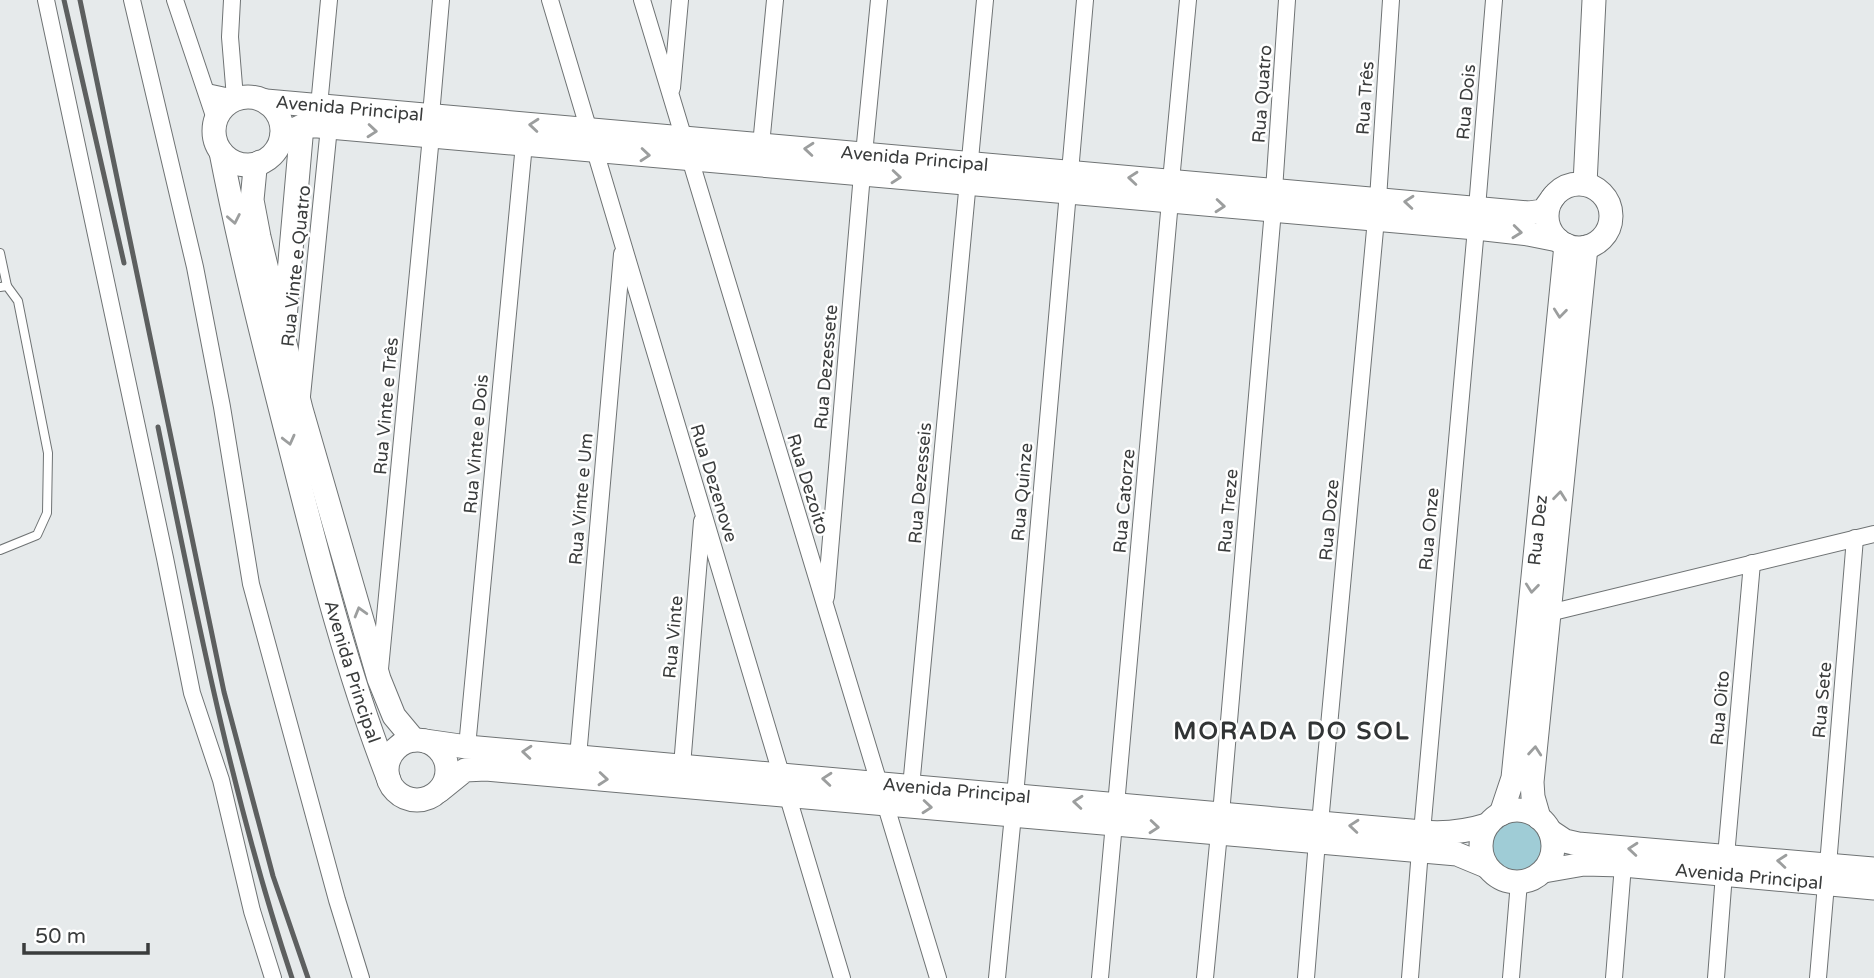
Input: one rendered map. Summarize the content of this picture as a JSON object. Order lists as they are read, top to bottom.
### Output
{
  "streets": {
    "street": [
      "Rua Quatro",
      "Rua Três",
      "Rua Dois",
      "Avenida Principal",
      "Rua Vinte e Quatro",
      "Rua Dezessete",
      "Rua Vinte e Três",
      "Rua Vinte e Dois",
      "Rua Dezenove",
      "Rua Dezesseis",
      "Rua Dezoito",
      "Rua Quinze",
      "Rua Vinte e Um",
      "Rua Catorze",
      "Rua Treze",
      "Rua Doze",
      "Rua Onze",
      "Rua Dez",
      "Rua Vinte",
      "Rua Sete",
      "Rua Oito"
    ]
  },
  "crossings": [
    ["Rua Quatro", "Avenida Principal"],
    ["Rua Quatro", "Rua Treze"],
    ["Rua Três", "Avenida Principal"],
    ["Rua Três", "Rua Doze"],
    ["Rua Dois", "Avenida Principal"],
    ["Rua Dois", "Rua Onze"],
    ["Avenida Principal", "Rua Vinte e Quatro"],
    ["Avenida Principal", "Rua Dezessete"],
    ["Avenida Principal", "Rua Vinte e Três"],
    ["Avenida Principal", "Rua Vinte e Dois"],
    ["Avenida Principal", "Rua Dezenove"],
    ["Avenida Principal", "Rua Dezesseis"],
    ["Avenida Principal", "Rua Dezoito"],
    ["Avenida Principal", "Rua Quinze"],
    ["Avenida Principal", "Rua Vinte e Um"],
    ["Avenida Principal", "Rua Catorze"],
    ["Avenida Principal", "Rua Treze"],
    ["Avenida Principal", "Rua Doze"],
    ["Avenida Principal", "Rua Onze"],
    ["Avenida Principal", "Rua Dez"],
    ["Avenida Principal", "Rua Vinte"],
    ["Avenida Principal", "Rua Sete"],
    ["Avenida Principal", "Rua Oito"],
    ["Rua Dezessete", "Rua Dezoito"],
    ["Rua Dezenove", "Rua Vinte e Um"],
    ["Rua Dezenove", "Rua Vinte"]
  ],
  "districts": ["MORADA DO SOL"],
  "scale_bar": "50 m"
}
